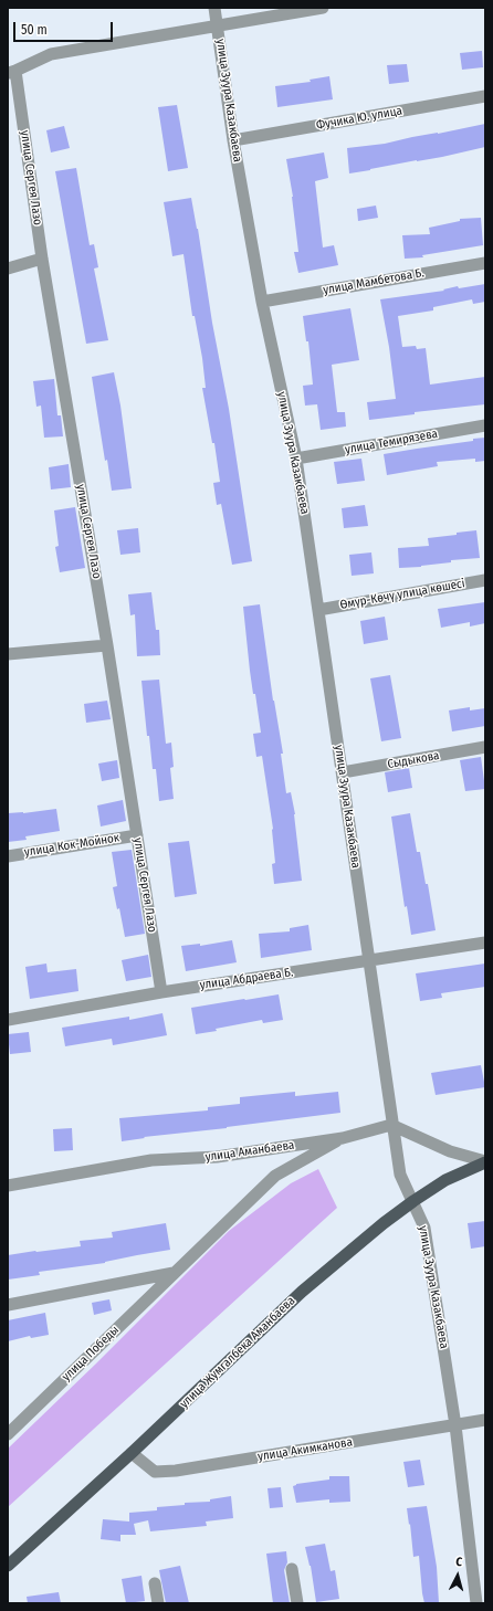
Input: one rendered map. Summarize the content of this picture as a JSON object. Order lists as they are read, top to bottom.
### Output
{
  "streets": {
    "main road": ["улица Жумгалбека Аманбаева"],
    "street": [
      "улица Зуура Казакбаева",
      "Фучика Ю. улица",
      "улица Сергея Лазо",
      "улица Мамбетова Б.",
      "улица Темирязева",
      "Өмүр-Көчү улица көшесі",
      "Сыдыкова",
      "улица Кок-Мойнок",
      "улица Абдраева Б.",
      "улица Аманбаева",
      "улица Победы",
      "улица Акимканова"
    ]
  },
  "crossings": [
    ["улица Зуура Казакбаева", "Фучика Ю. улица"],
    ["улица Зуура Казакбаева", "улица Мамбетова Б."],
    ["улица Зуура Казакбаева", "улица Темирязева"],
    ["улица Зуура Казакбаева", "Өмүр-Көчү улица көшесі"],
    ["улица Зуура Казакбаева", "Сыдыкова"],
    ["улица Зуура Казакбаева", "улица Абдраева Б."],
    ["улица Зуура Казакбаева", "улица Аманбаева"],
    ["улица Зуура Казакбаева", "улица Жумгалбека Аманбаева"],
    ["улица Зуура Казакбаева", "улица Акимканова"],
    ["улица Сергея Лазо", "улица Кок-Мойнок"],
    ["улица Сергея Лазо", "улица Абдраева Б."],
    ["улица Аманбаева", "улица Победы"],
    ["улица Жумгалбека Аманбаева", "улица Акимканова"]
  ],
  "scale_bar": "50 m",
  "north": "top"
}
